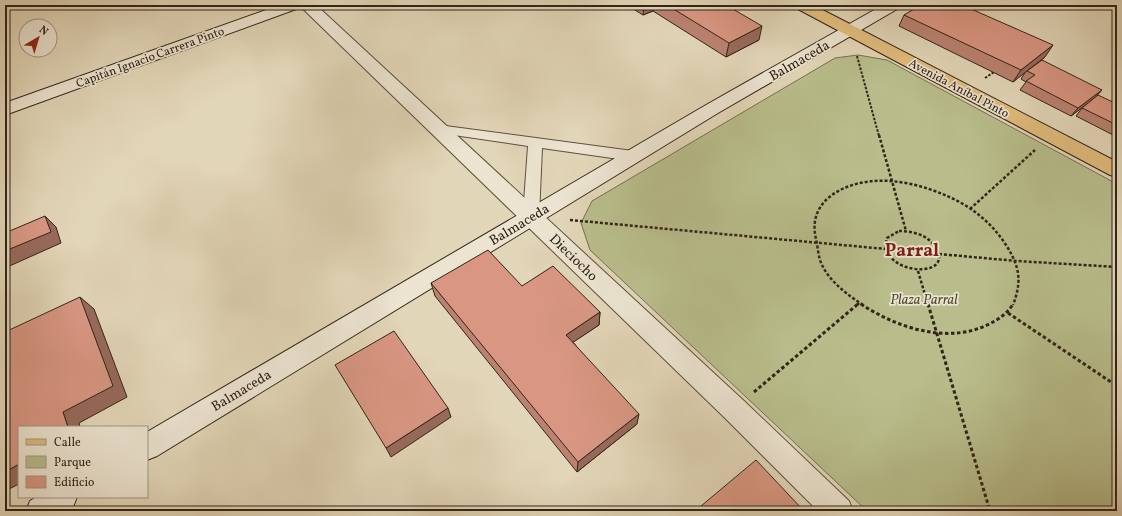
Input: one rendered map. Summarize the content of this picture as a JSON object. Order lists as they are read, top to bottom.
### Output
{
  "streets": {
    "main road": [
      "Capitán Ignacio Carrera Pinto",
      "Balmaceda",
      "Avenida Aníbal Pinto",
      "Dieciocho"
    ]
  },
  "crossings": [
    ["Balmaceda", "Avenida Aníbal Pinto"],
    ["Balmaceda", "Dieciocho"]
  ],
  "districts": ["Parral"],
  "parks": ["Plaza Parral"],
  "legend": ["Calle", "Parque", "Edificio"],
  "north": "top right"
}
